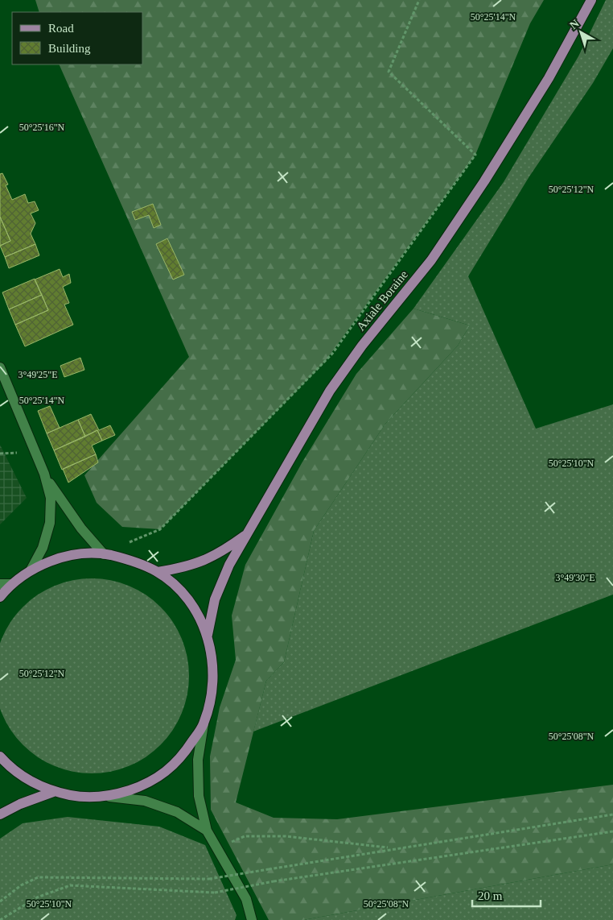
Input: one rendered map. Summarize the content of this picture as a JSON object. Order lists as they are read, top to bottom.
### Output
{
  "streets": {
    "main road": ["Axiale Boraine"]
  },
  "legend": ["Road", "Building"],
  "scale_bar": "20 m",
  "north": "top left",
  "coordinates": [
    "50°25'14\"N",
    "50°25'16\"N",
    "50°25'12\"N",
    "3°49'25\"E",
    "50°25'10\"N",
    "3°49'30\"E",
    "50°25'08\"N"
  ]
}
